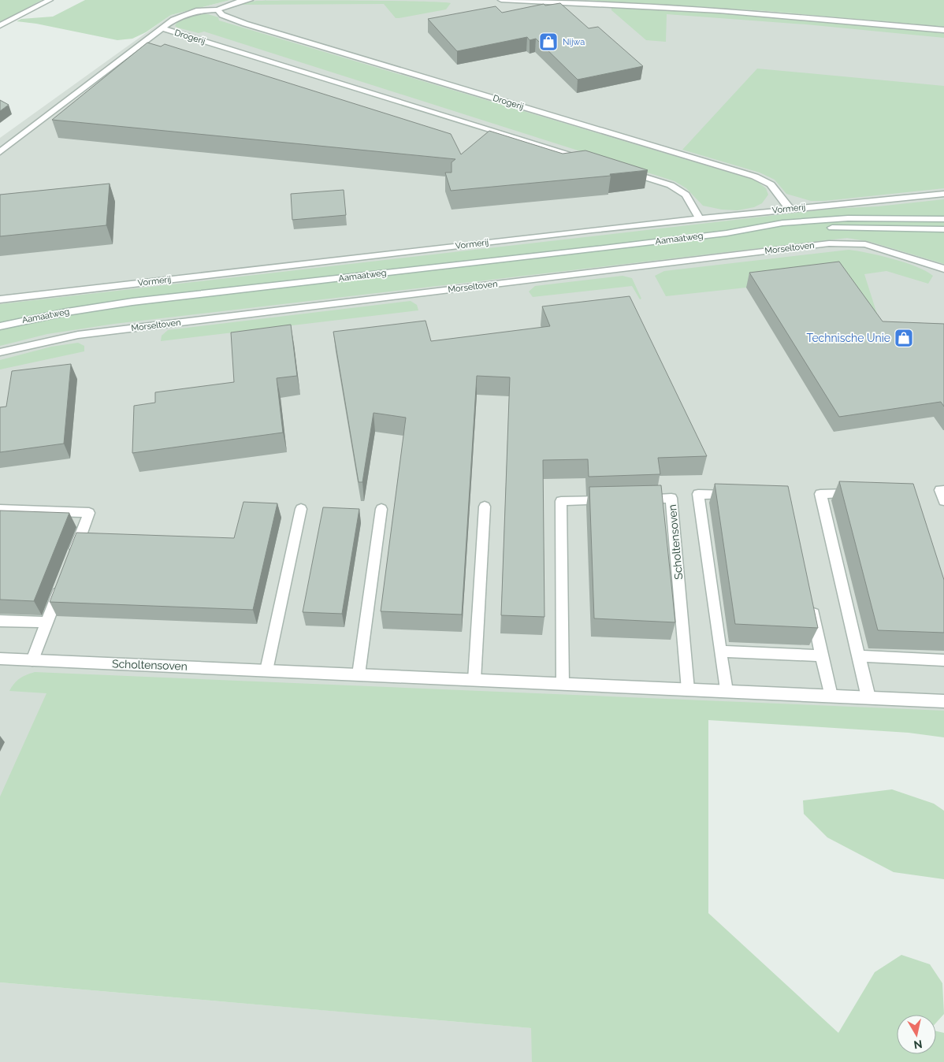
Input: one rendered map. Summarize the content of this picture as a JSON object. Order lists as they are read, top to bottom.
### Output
{
  "streets": {
    "street": [
      "Drogerij",
      "Vormerij",
      "Aamaatweg",
      "Morseltoven",
      "Scholtensoven"
    ]
  },
  "crossings": [
    ["Drogerij", "Vormerij"]
  ],
  "places": {
    "shop": ["Nijwa", "Technische Unie"]
  },
  "north": "bottom"
}
